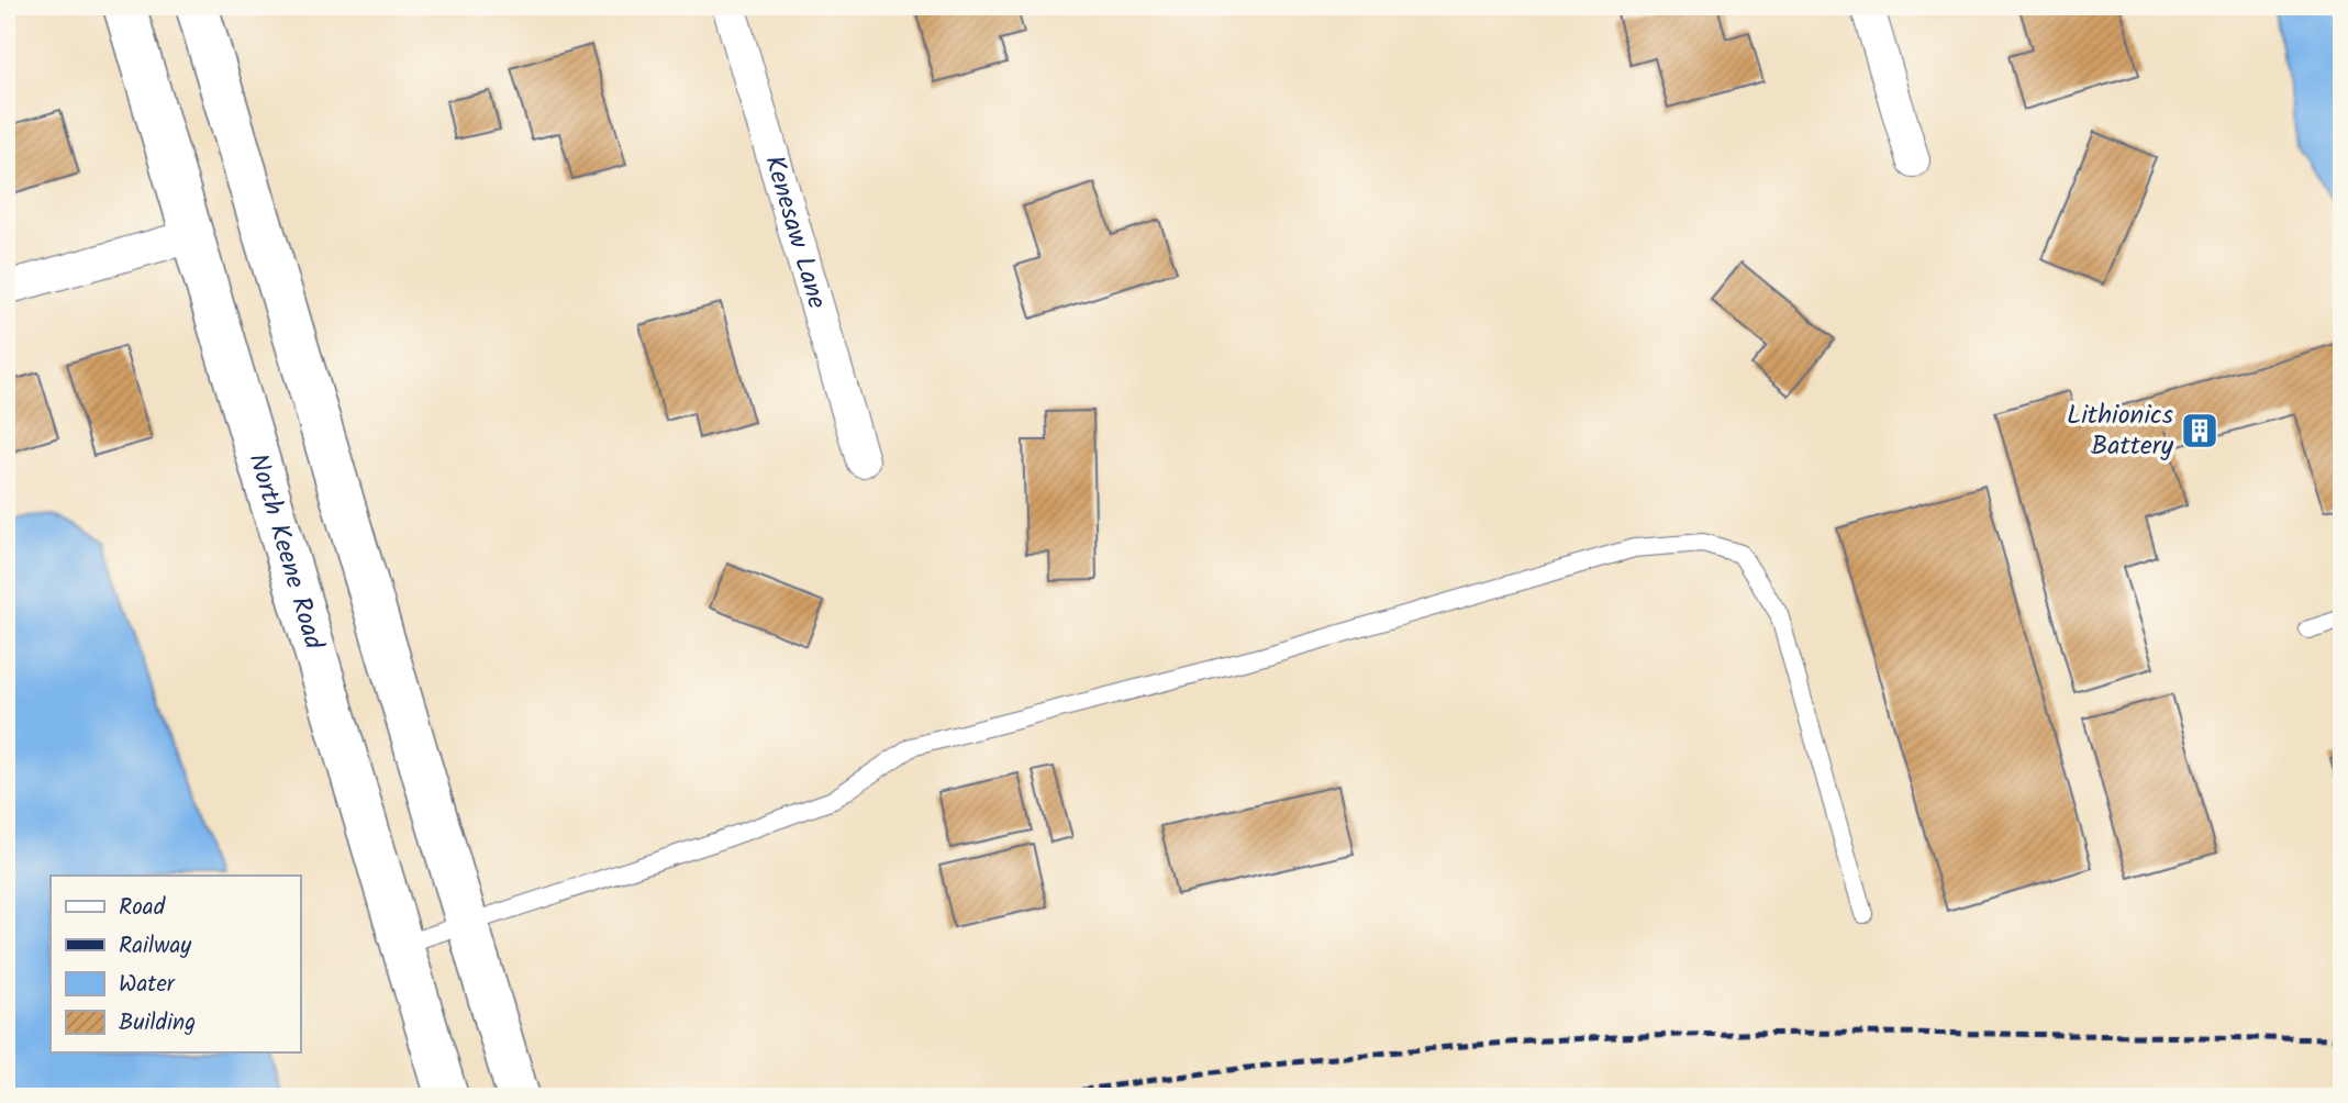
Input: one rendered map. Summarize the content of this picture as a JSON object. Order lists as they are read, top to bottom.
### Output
{
  "streets": {
    "main road": ["North Keene Road"],
    "street": ["Kenesaw Lane"]
  },
  "places": {
    "building": ["Lithionics Battery"]
  },
  "legend": [
    "Road",
    "Railway",
    "Water",
    "Building"
  ]
}
